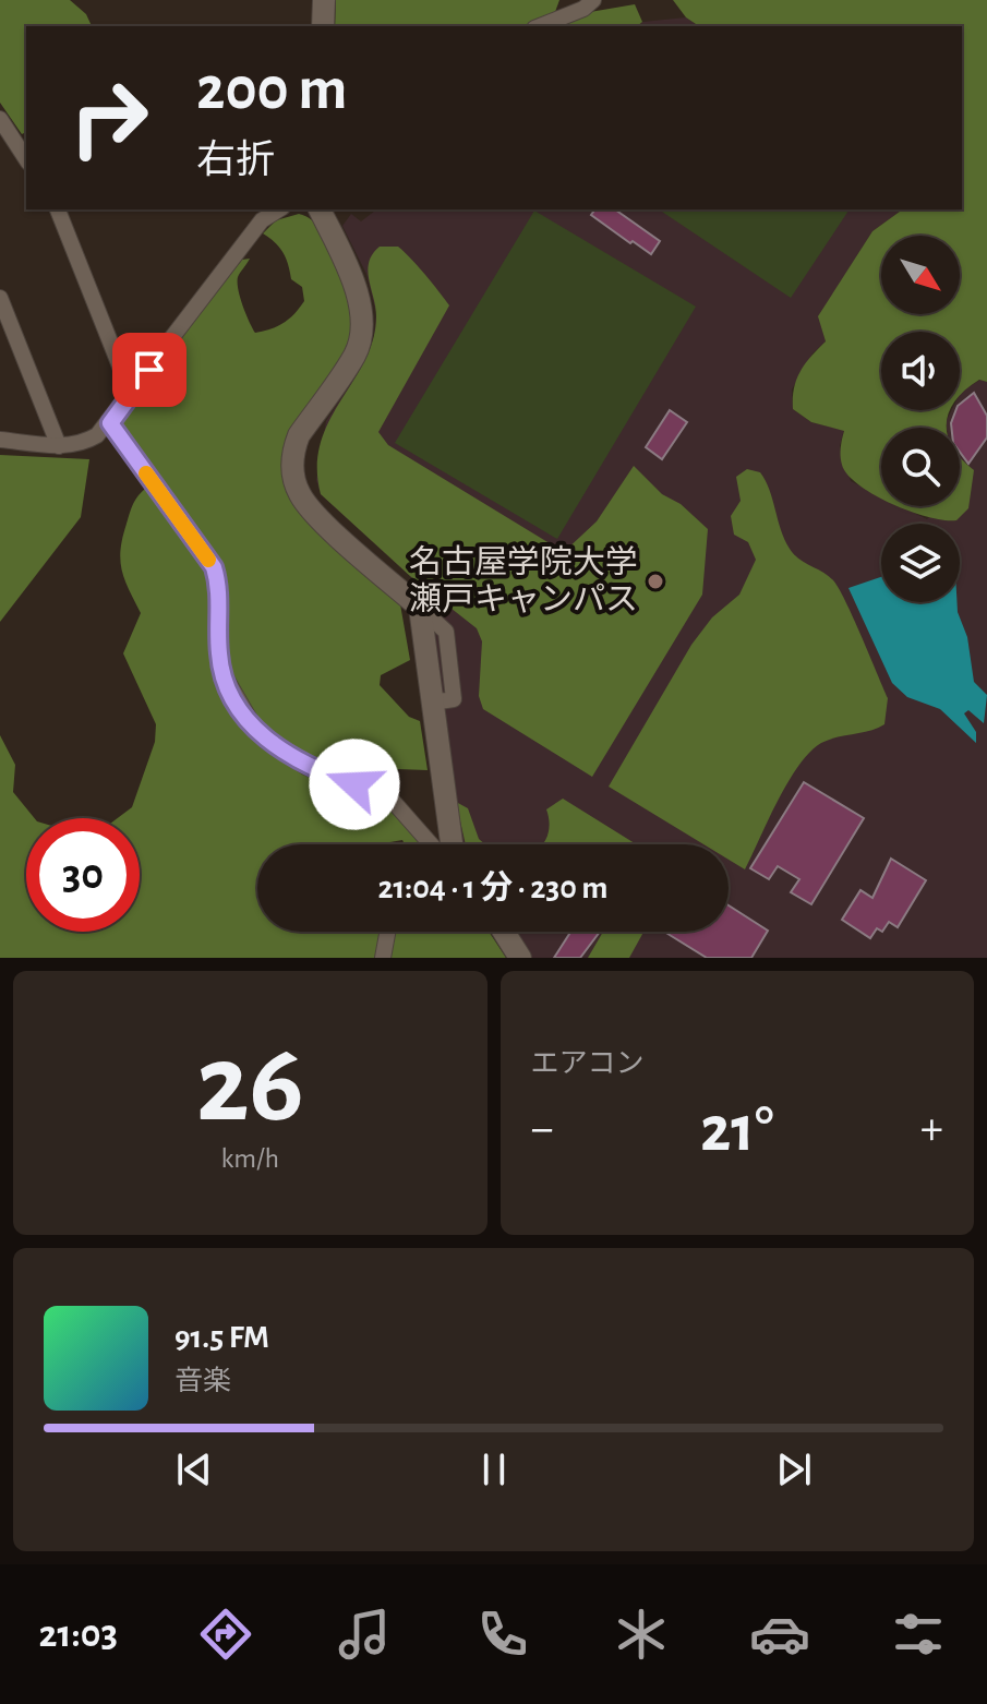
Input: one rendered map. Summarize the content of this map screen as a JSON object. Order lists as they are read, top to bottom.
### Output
{
  "places": ["名古屋学院大学 瀬戸キャンパス"],
  "north": "bottom right",
  "page": {
    "turn": ["200 m", "右折"],
    "limit": "30",
    "trip": "21:04 · 1 分 · 230 m",
    "tile": [
      ["26", "km/h"],
      "エアコン"
    ],
    "heat": ["−", "21°", "+"],
    "song": ["91.5 FM", "音楽"],
    "tabs": "21:03"
  }
}
